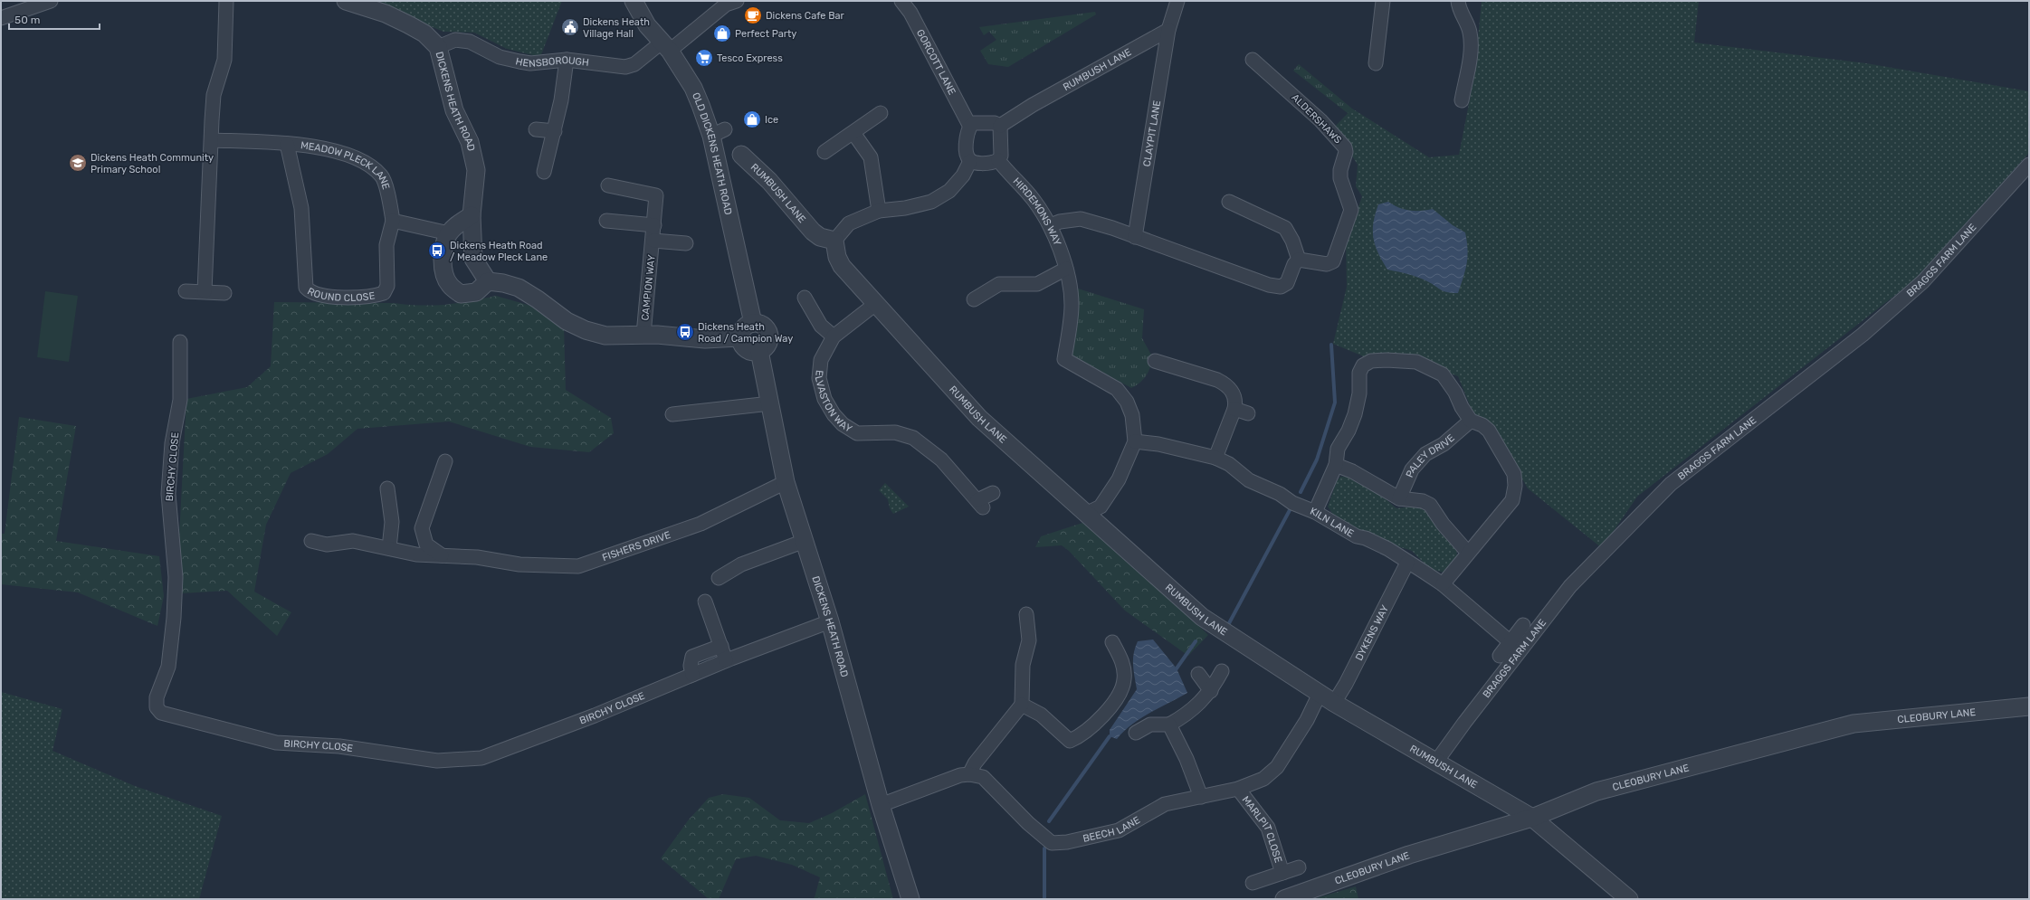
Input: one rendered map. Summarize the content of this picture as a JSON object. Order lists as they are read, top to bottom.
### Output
{
  "streets": {
    "street": [
      "HENSBOROUGH",
      "GORCOTT LANE",
      "RUMBUSH LANE",
      "DICKENS HEATH ROAD",
      "ALDERSHAWS",
      "CLAYPIT LANE",
      "OLD DICKENS HEATH ROAD",
      "MEADOW PLECK LANE",
      "HIRDEMONS WAY",
      "BRAGGS FARM LANE",
      "CAMPION WAY",
      "ROUND CLOSE",
      "ELVASTON WAY",
      "PALEY DRIVE",
      "BIRCHY CLOSE",
      "KILN LANE",
      "FISHERS DRIVE",
      "DYKENS WAY",
      "CLEOBURY LANE",
      "BEECH LANE",
      "MARLPIT CLOSE"
    ]
  },
  "crossings": [
    ["HENSBOROUGH", "DICKENS HEATH ROAD"],
    ["HENSBOROUGH", "OLD DICKENS HEATH ROAD"],
    ["GORCOTT LANE", "RUMBUSH LANE"],
    ["GORCOTT LANE", "HIRDEMONS WAY"],
    ["RUMBUSH LANE", "CLAYPIT LANE"],
    ["RUMBUSH LANE", "HIRDEMONS WAY"],
    ["RUMBUSH LANE", "BRAGGS FARM LANE"],
    ["RUMBUSH LANE", "ELVASTON WAY"],
    ["RUMBUSH LANE", "DYKENS WAY"],
    ["RUMBUSH LANE", "CLEOBURY LANE"],
    ["RUMBUSH LANE", "BEECH LANE"],
    ["DICKENS HEATH ROAD", "OLD DICKENS HEATH ROAD"],
    ["DICKENS HEATH ROAD", "BIRCHY CLOSE"],
    ["DICKENS HEATH ROAD", "FISHERS DRIVE"],
    ["MEADOW PLECK LANE", "ROUND CLOSE"],
    ["HIRDEMONS WAY", "KILN LANE"],
    ["KILN LANE", "DYKENS WAY"],
    ["BEECH LANE", "MARLPIT CLOSE"]
  ],
  "places": {
    "cafe": ["Dickens Cafe Bar"],
    "public building": ["Dickens Heath Village Hall"],
    "shop": ["Perfect Party", "Ice"],
    "supermarket": ["Tesco Express"],
    "school or university": ["Dickens Heath Community Primary School"],
    "bus stop": ["Dickens Heath Road / Meadow Pleck Lane", "Dickens Heath Road / Campion Way"]
  },
  "scale_bar": "50 m"
}
